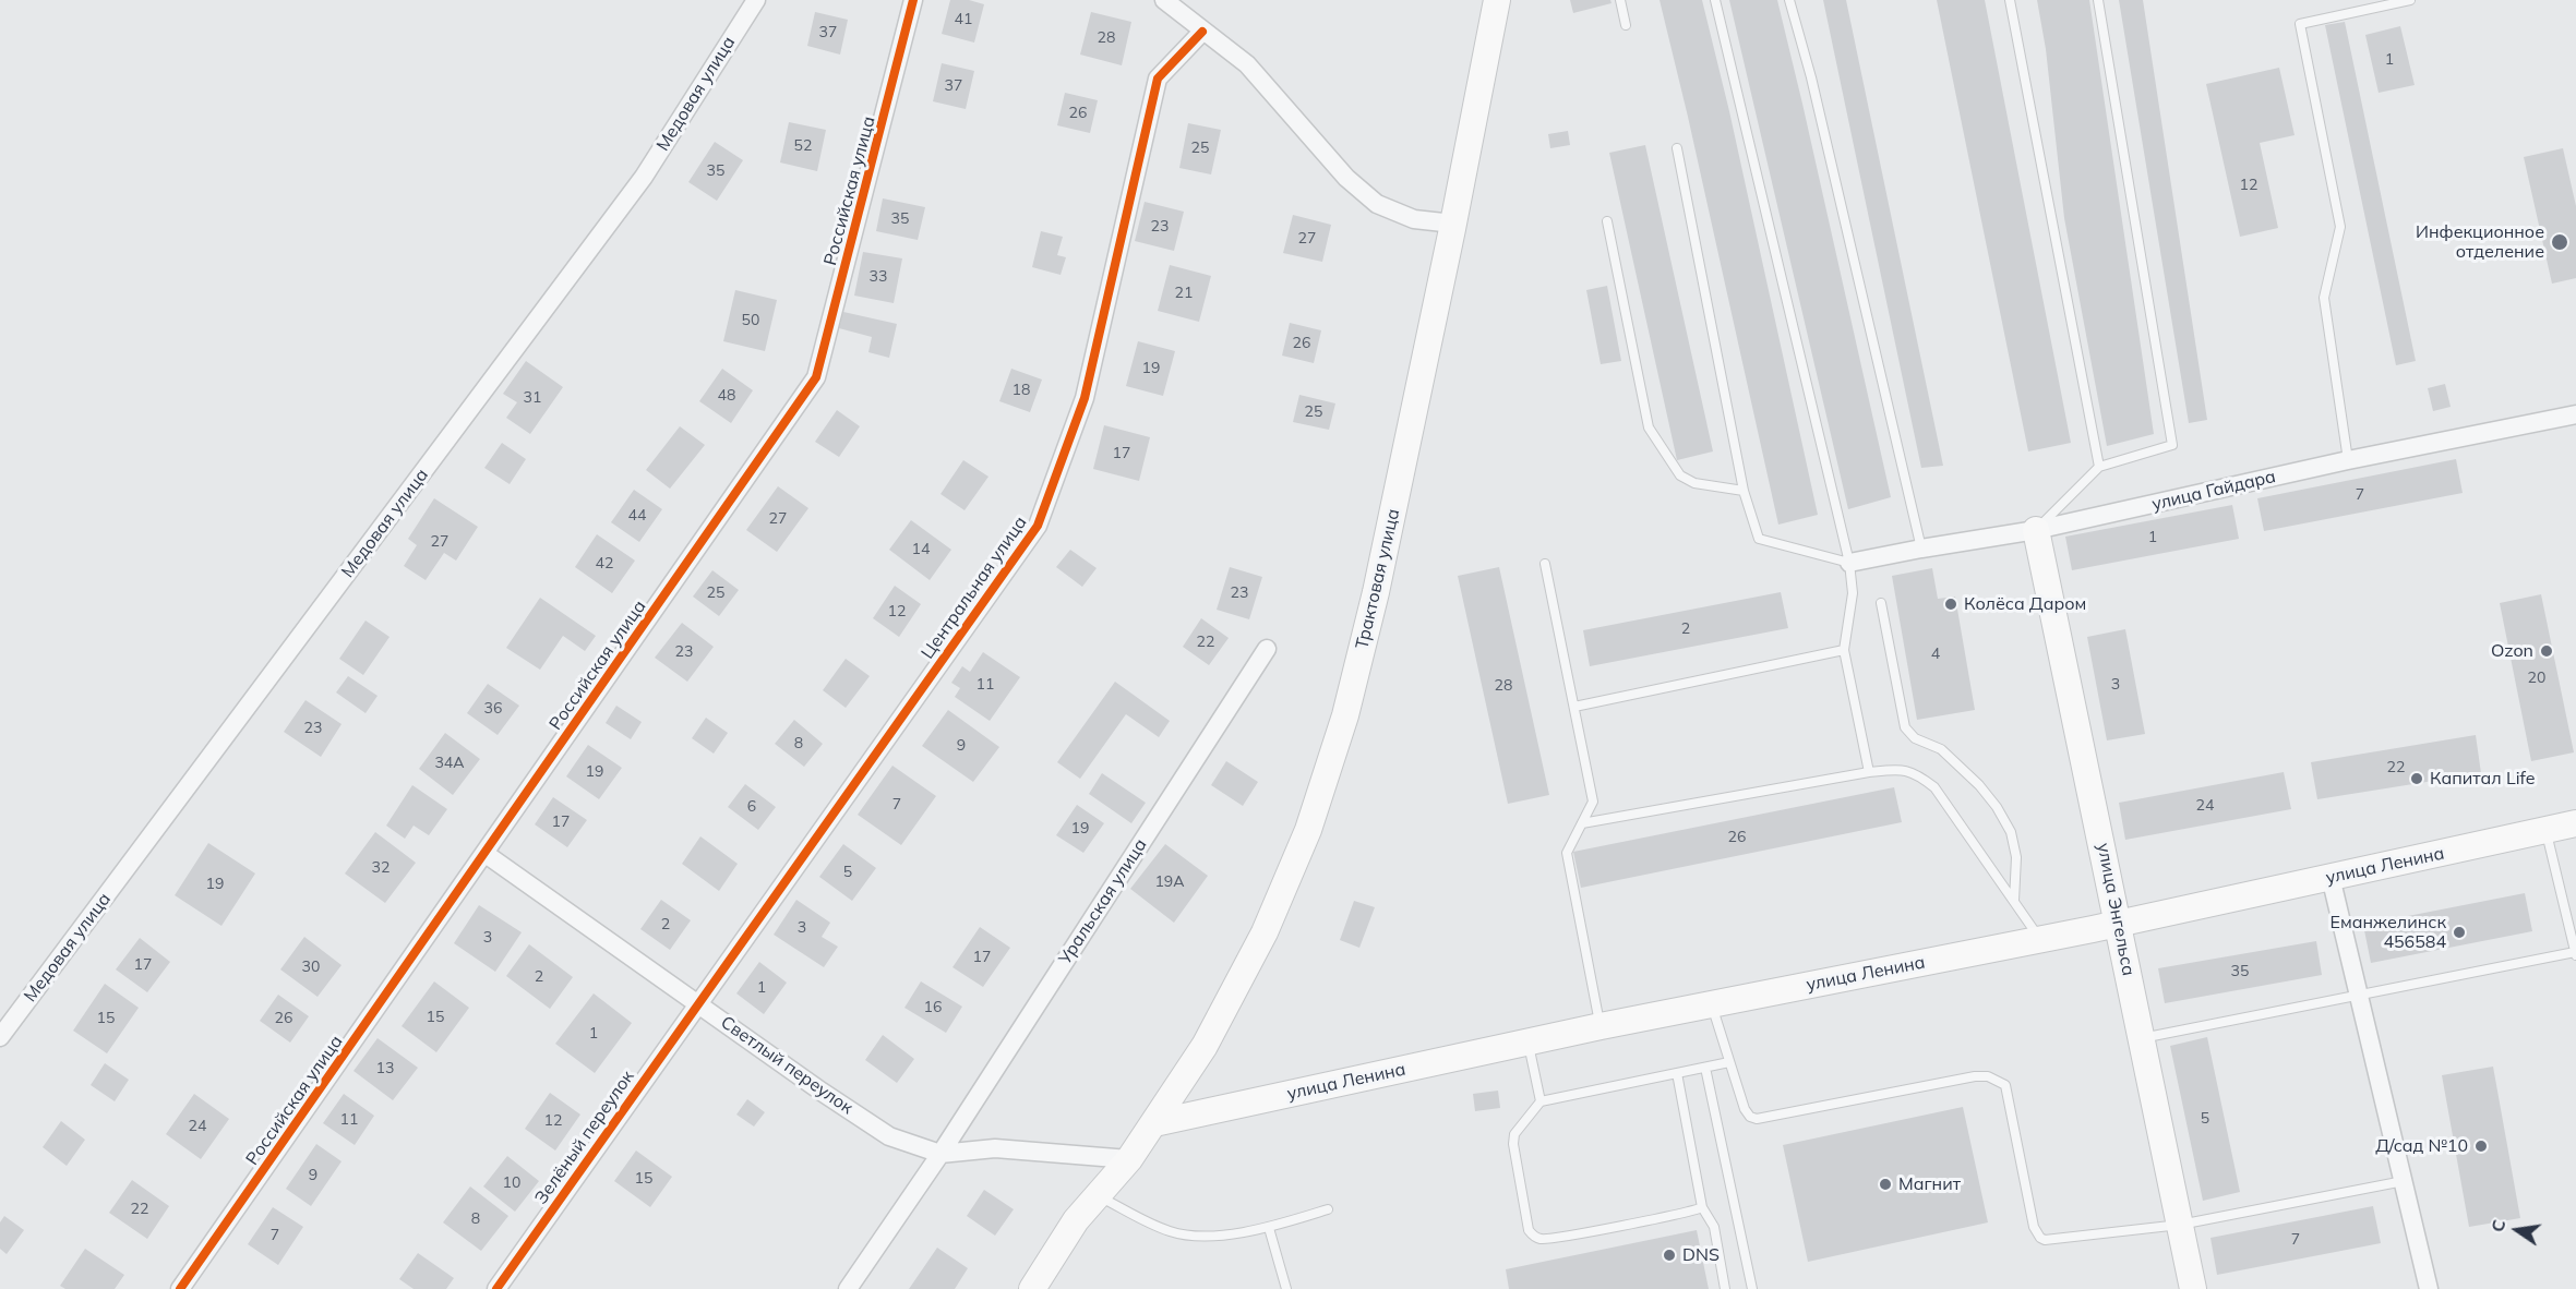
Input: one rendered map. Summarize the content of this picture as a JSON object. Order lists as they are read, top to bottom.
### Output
{
  "streets": {
    "street": [
      "Медовая улица",
      "Российская улица",
      "улица Гайдара",
      "Трактовая улица",
      "Центральная улица",
      "улица Ленина",
      "Уральская улица",
      "улица Энгельса",
      "Светлый переулок",
      "Зелёный переулок"
    ]
  },
  "crossings": [
    ["Российская улица", "Светлый переулок"],
    ["улица Гайдара", "улица Энгельса"],
    ["Трактовая улица", "улица Ленина"],
    ["Трактовая улица", "Светлый переулок"],
    ["Центральная улица", "Светлый переулок"],
    ["Центральная улица", "Зелёный переулок"],
    ["улица Ленина", "улица Энгельса"],
    ["Уральская улица", "Светлый переулок"],
    ["Светлый переулок", "Зелёный переулок"]
  ],
  "places": [
    "Инфекционное отделение",
    "Колёса Даром",
    "Ozon",
    "Капитал Life",
    "Еманжелинск 456584",
    "Д/сад №10",
    "Магнит",
    "DNS"
  ],
  "house_numbers": [
    "41",
    "37",
    "28",
    "1",
    "37",
    "26",
    "52",
    "25",
    "35",
    "12",
    "35",
    "23",
    "27",
    "33",
    "21",
    "50",
    "26",
    "19",
    "18",
    "48",
    "31",
    "25",
    "17",
    "7",
    "44",
    "27",
    "1",
    "27",
    "14",
    "42",
    "25",
    "23",
    "12",
    "2",
    "22",
    "23",
    "4",
    "20",
    "11",
    "3",
    "28",
    "36",
    "23",
    "8",
    "9",
    "34А",
    "22",
    "19",
    "7",
    "24",
    "6",
    "17",
    "19",
    "26",
    "32",
    "5",
    "19А",
    "19",
    "2",
    "3",
    "3",
    "17",
    "17",
    "30",
    "35",
    "2",
    "1",
    "16",
    "15",
    "15",
    "26",
    "1",
    "13",
    "5",
    "11",
    "12",
    "24",
    "9",
    "15",
    "10",
    "22",
    "8",
    "7",
    "7"
  ],
  "north": "left"
}
